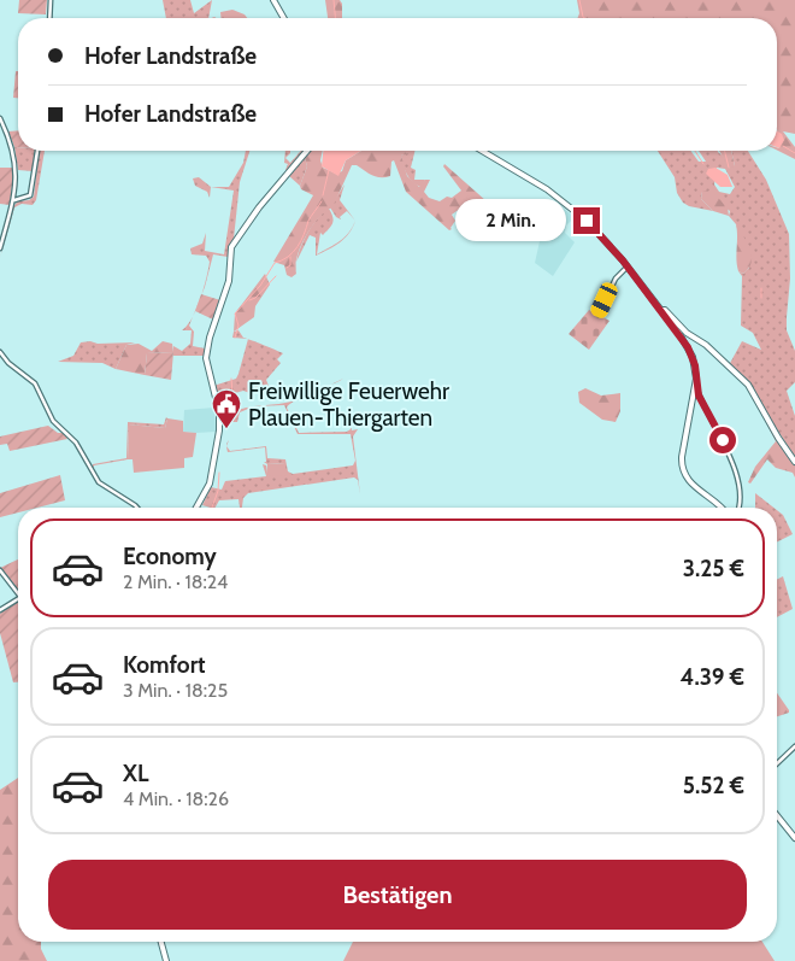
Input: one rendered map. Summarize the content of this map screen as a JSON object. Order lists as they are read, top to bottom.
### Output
{
  "places": {
    "public building": ["Freiwillige Feuerwehr Plauen-Thiergarten"]
  },
  "page": {
    "banner": ["Hofer Landstraße", "Hofer Landstraße"],
    "bubble": "2 Min.",
    "list": [
      {
        "name": "Economy",
        "note": "2 Min. · 18:24",
        "value": "3.25 €"
      },
      {
        "name": "Komfort",
        "note": "3 Min. · 18:25",
        "value": "4.39 €"
      },
      {
        "name": "XL",
        "note": "4 Min. · 18:26",
        "value": "5.52 €"
      }
    ],
    "buttons": "Bestätigen"
  }
}
